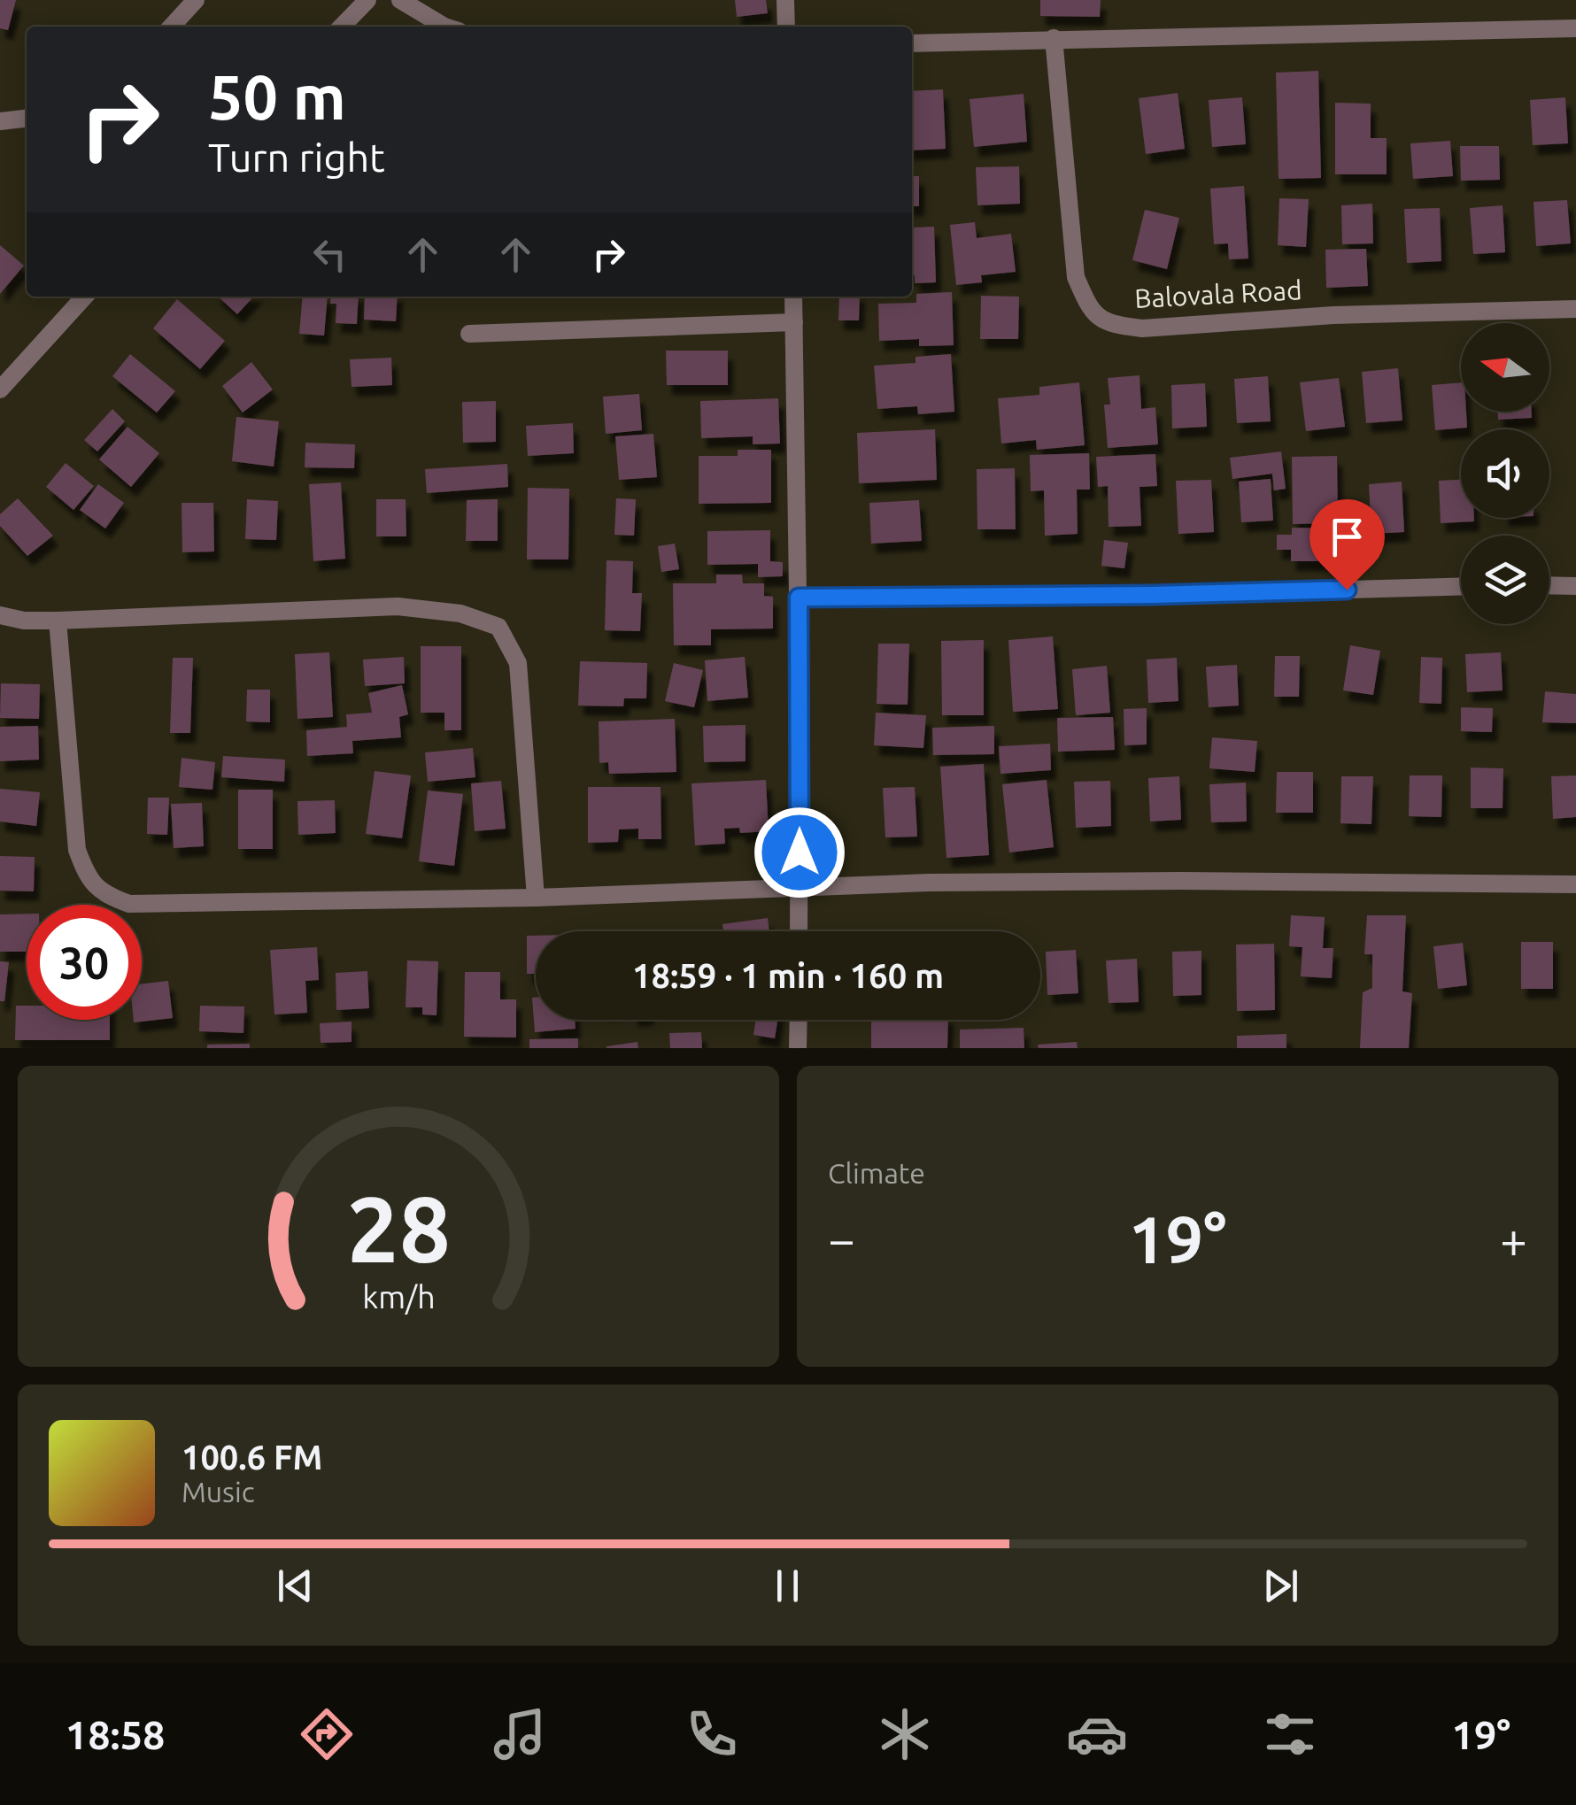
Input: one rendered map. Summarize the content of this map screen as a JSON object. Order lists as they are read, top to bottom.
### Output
{
  "streets": {
    "street": ["Balovala Road"]
  },
  "north": "left",
  "page": {
    "turn": ["50 m", "Turn right"],
    "limit": "30",
    "trip": "18:59 · 1 min · 160 m",
    "tile": "Climate",
    "heat": ["−", "19°", "+"],
    "song": ["100.6 FM", "Music"],
    "tabs": ["18:58", "19°"],
    "gauge": ["28", "km/h"]
  }
}
